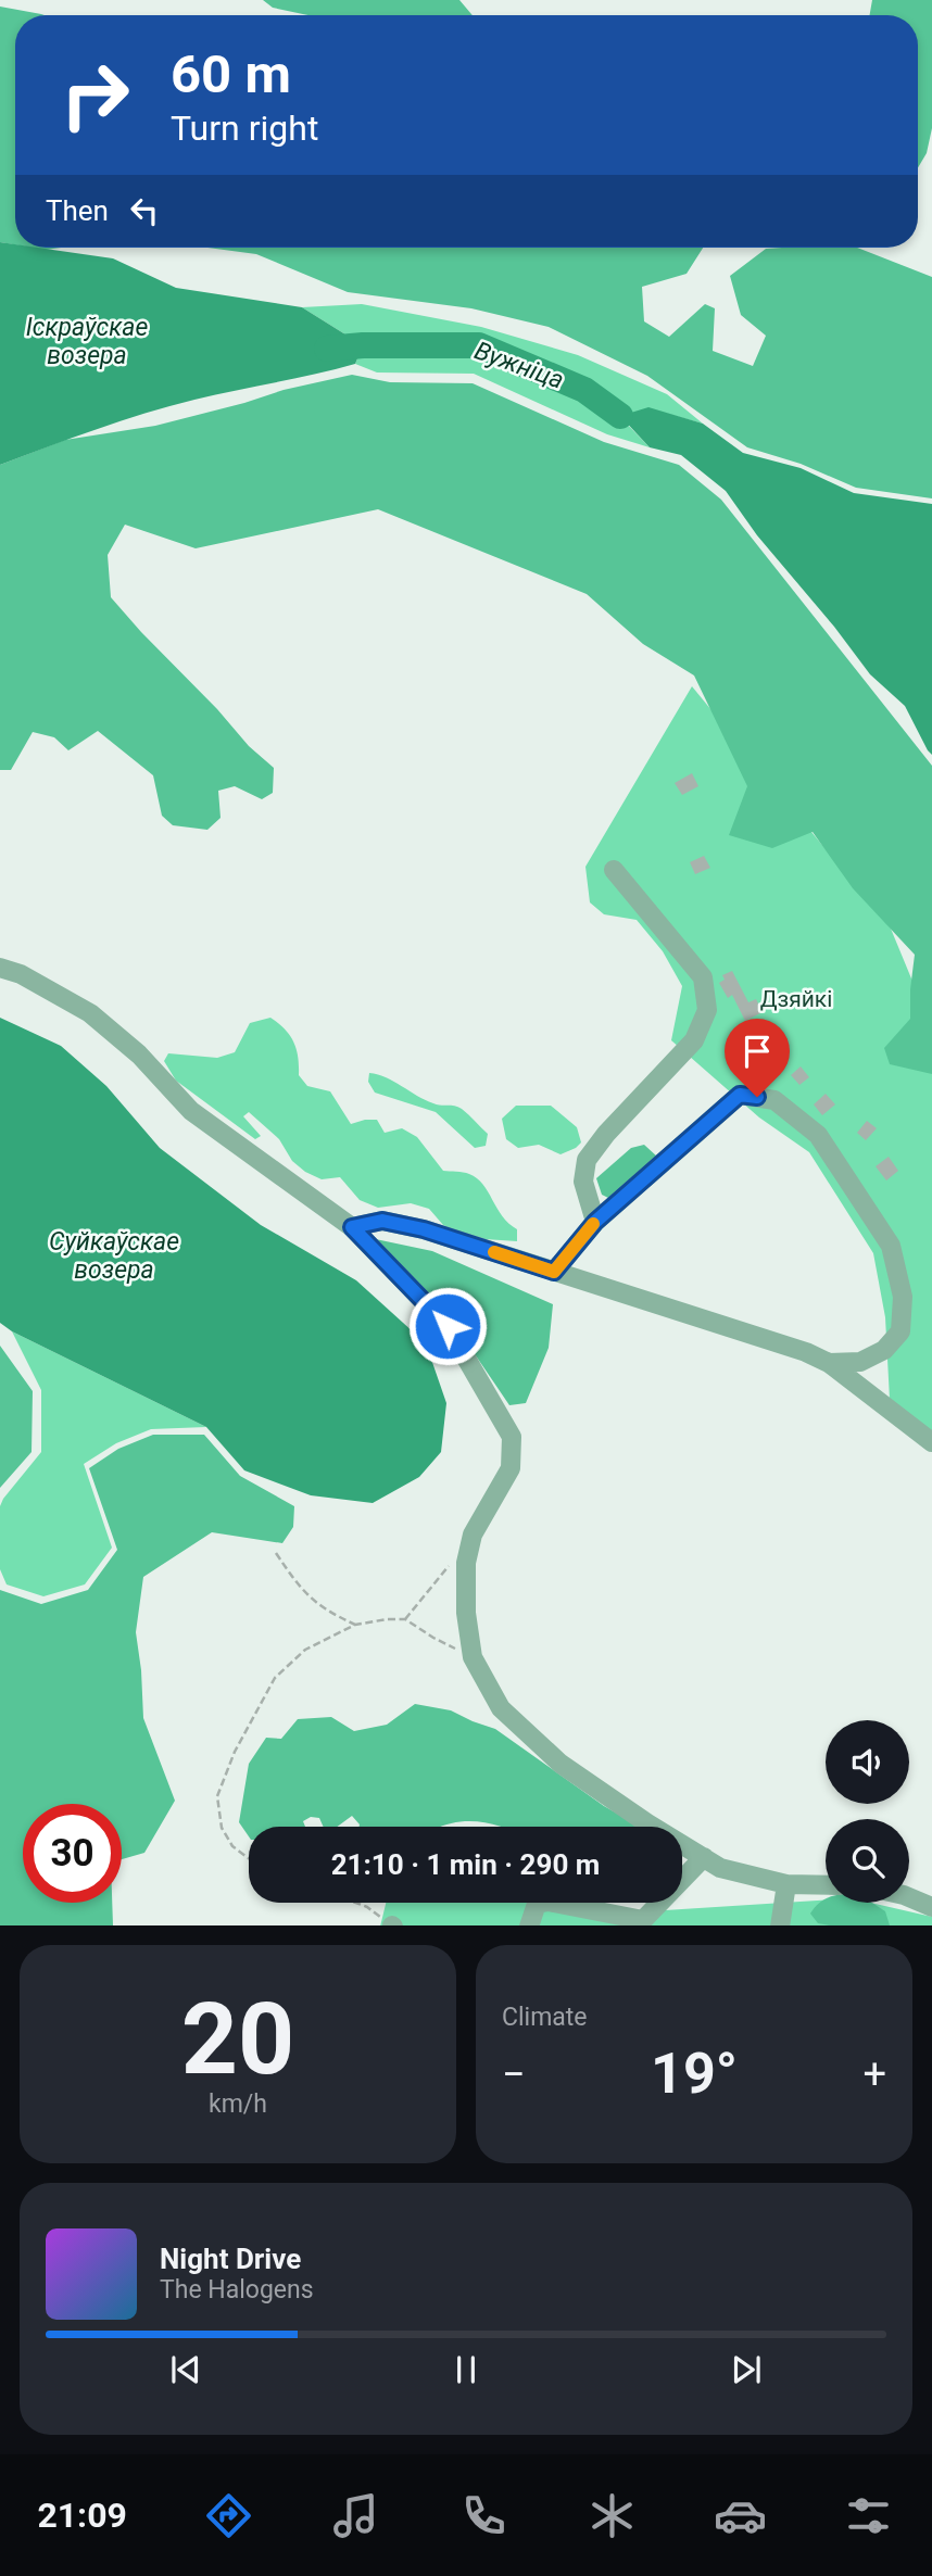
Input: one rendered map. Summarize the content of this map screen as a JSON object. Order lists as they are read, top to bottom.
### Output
{
  "water": ["Іскраўскае возера", "Вужніца", "Суйкаўскае возера"],
  "parks": ["Дзяйкі"],
  "page": {
    "turn": ["60 m", "Turn right"],
    "then": "Then",
    "limit": "30",
    "trip": "21:10 · 1 min · 290 m",
    "tile": [
      ["20", "km/h"],
      "Climate"
    ],
    "heat": ["−", "19°", "+"],
    "song": ["Night Drive", "The Halogens"],
    "tabs": "21:09"
  }
}
